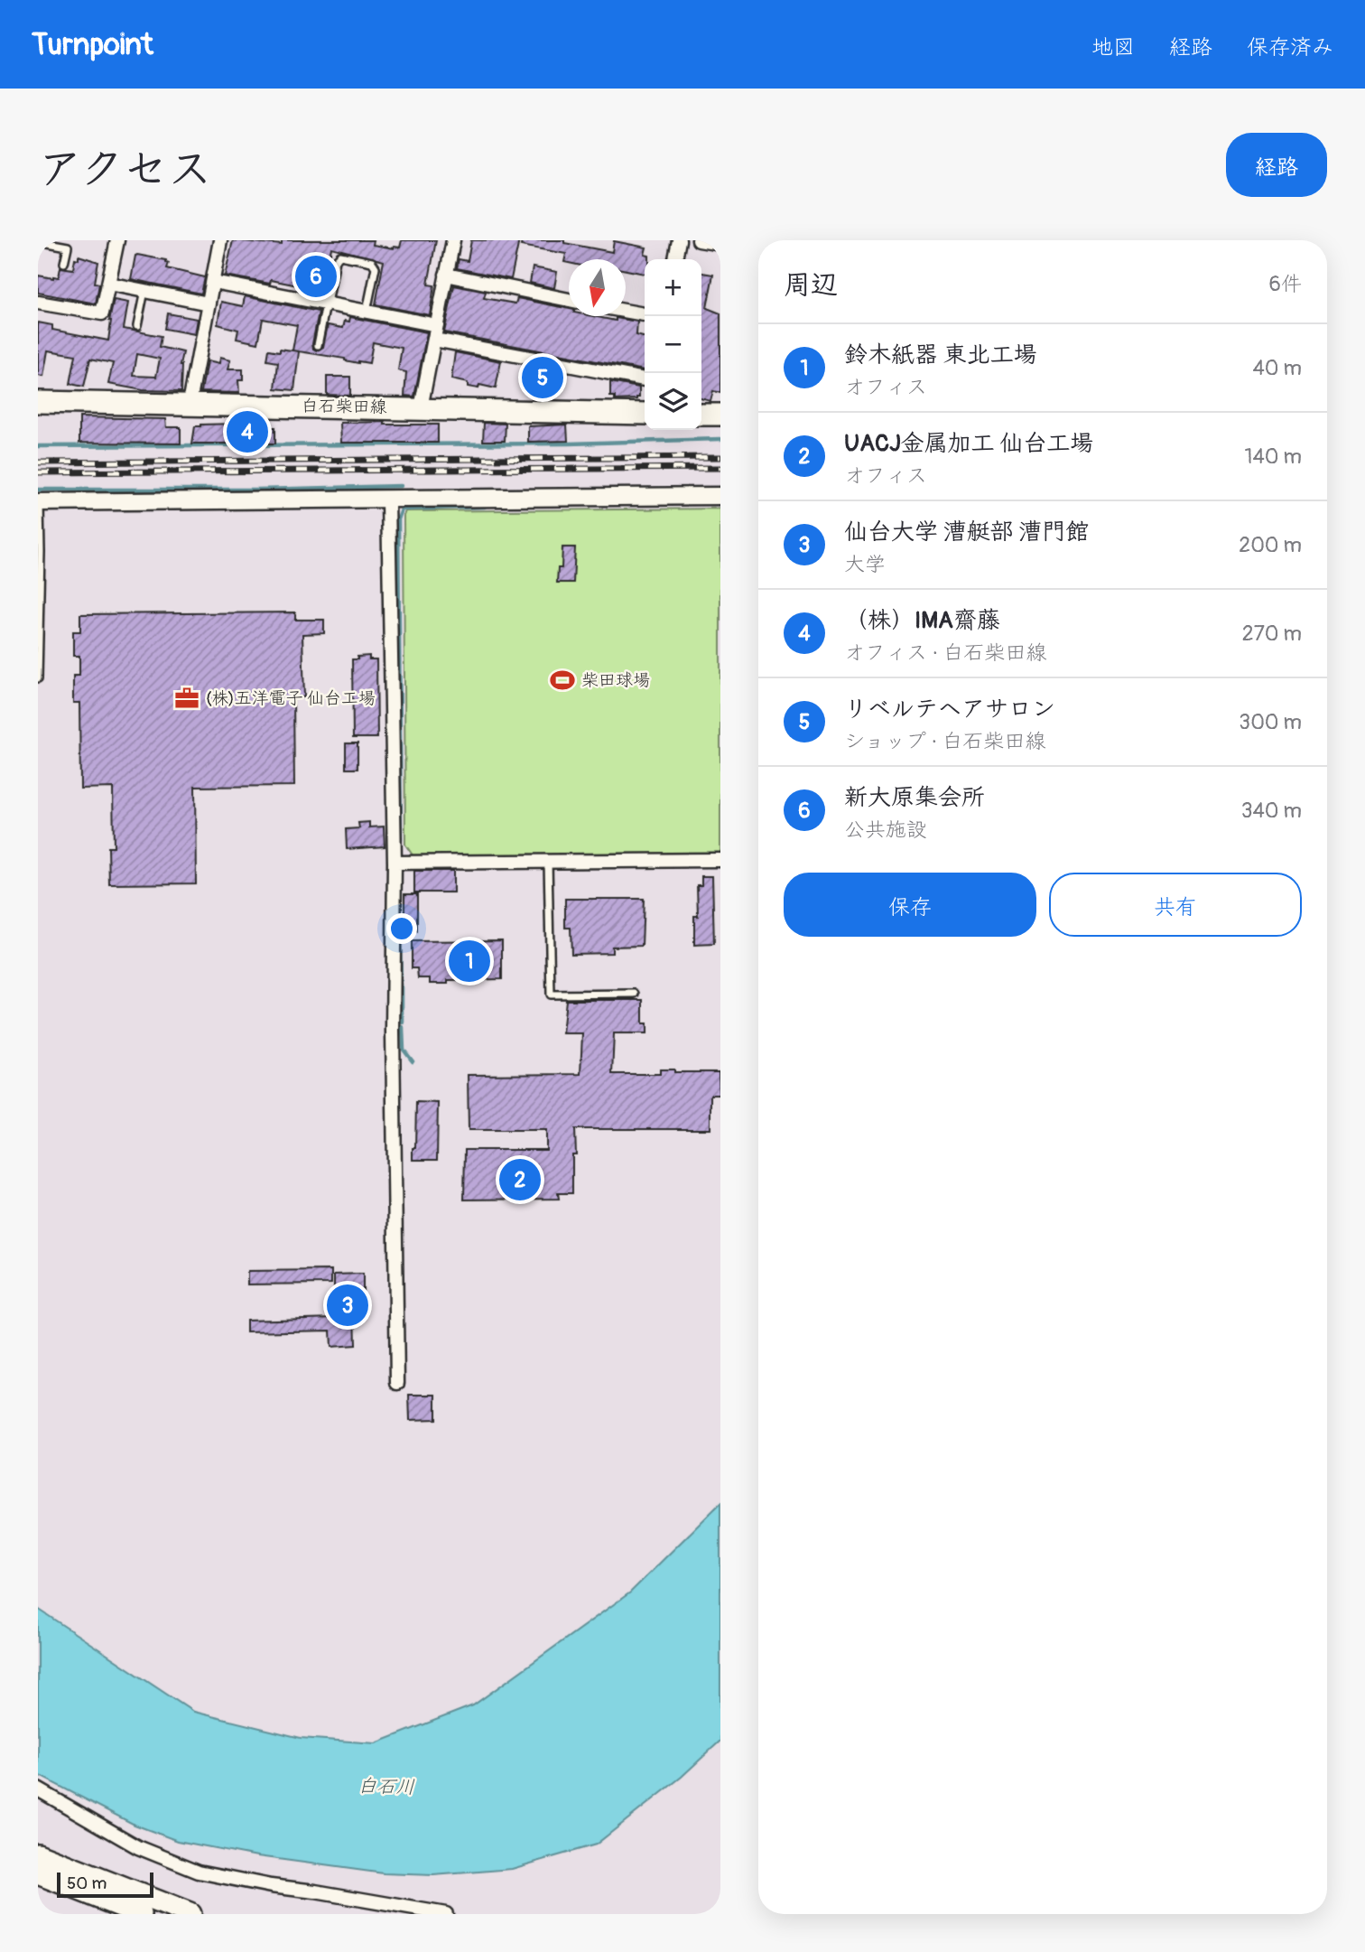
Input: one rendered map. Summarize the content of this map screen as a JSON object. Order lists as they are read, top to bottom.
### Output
{
  "streets": {
    "main road": ["白石柴田線"]
  },
  "water": ["白石川"],
  "places": {
    "sports": ["柴田球場"],
    "office": ["(株)五洋電子 仙台工場"]
  },
  "scale_bar": "50 m",
  "north": "bottom",
  "page": {
    "header": "Turnpoint",
    "nav": ["地図", "経路", "保存済み"],
    "title": "アクセス",
    "buttons": [
      "経路",
      ["保存", "共有"]
    ],
    "heading": ["周辺", "6件"],
    "pins": [
      "6",
      "5",
      "4",
      "1",
      "2",
      "3"
    ],
    "map_buttons": ["+", "−"],
    "list": [
      {
        "mark": "1",
        "name": "鈴木紙器 東北工場",
        "note": "オフィス",
        "value": "40 m"
      },
      {
        "mark": "2",
        "name": "UACJ金属加工 仙台工場",
        "note": "オフィス",
        "value": "140 m"
      },
      {
        "mark": "3",
        "name": "仙台大学 漕艇部 漕門館",
        "note": "大学",
        "value": "200 m"
      },
      {
        "mark": "4",
        "name": "（株）IMA齋藤",
        "note": "オフィス · 白石柴田線",
        "value": "270 m"
      },
      {
        "mark": "5",
        "name": "リベルテヘアサロン",
        "note": "ショップ · 白石柴田線",
        "value": "300 m"
      },
      {
        "mark": "6",
        "name": "新大原集会所",
        "note": "公共施設",
        "value": "340 m"
      }
    ],
    "scale": "50 m"
  }
}
